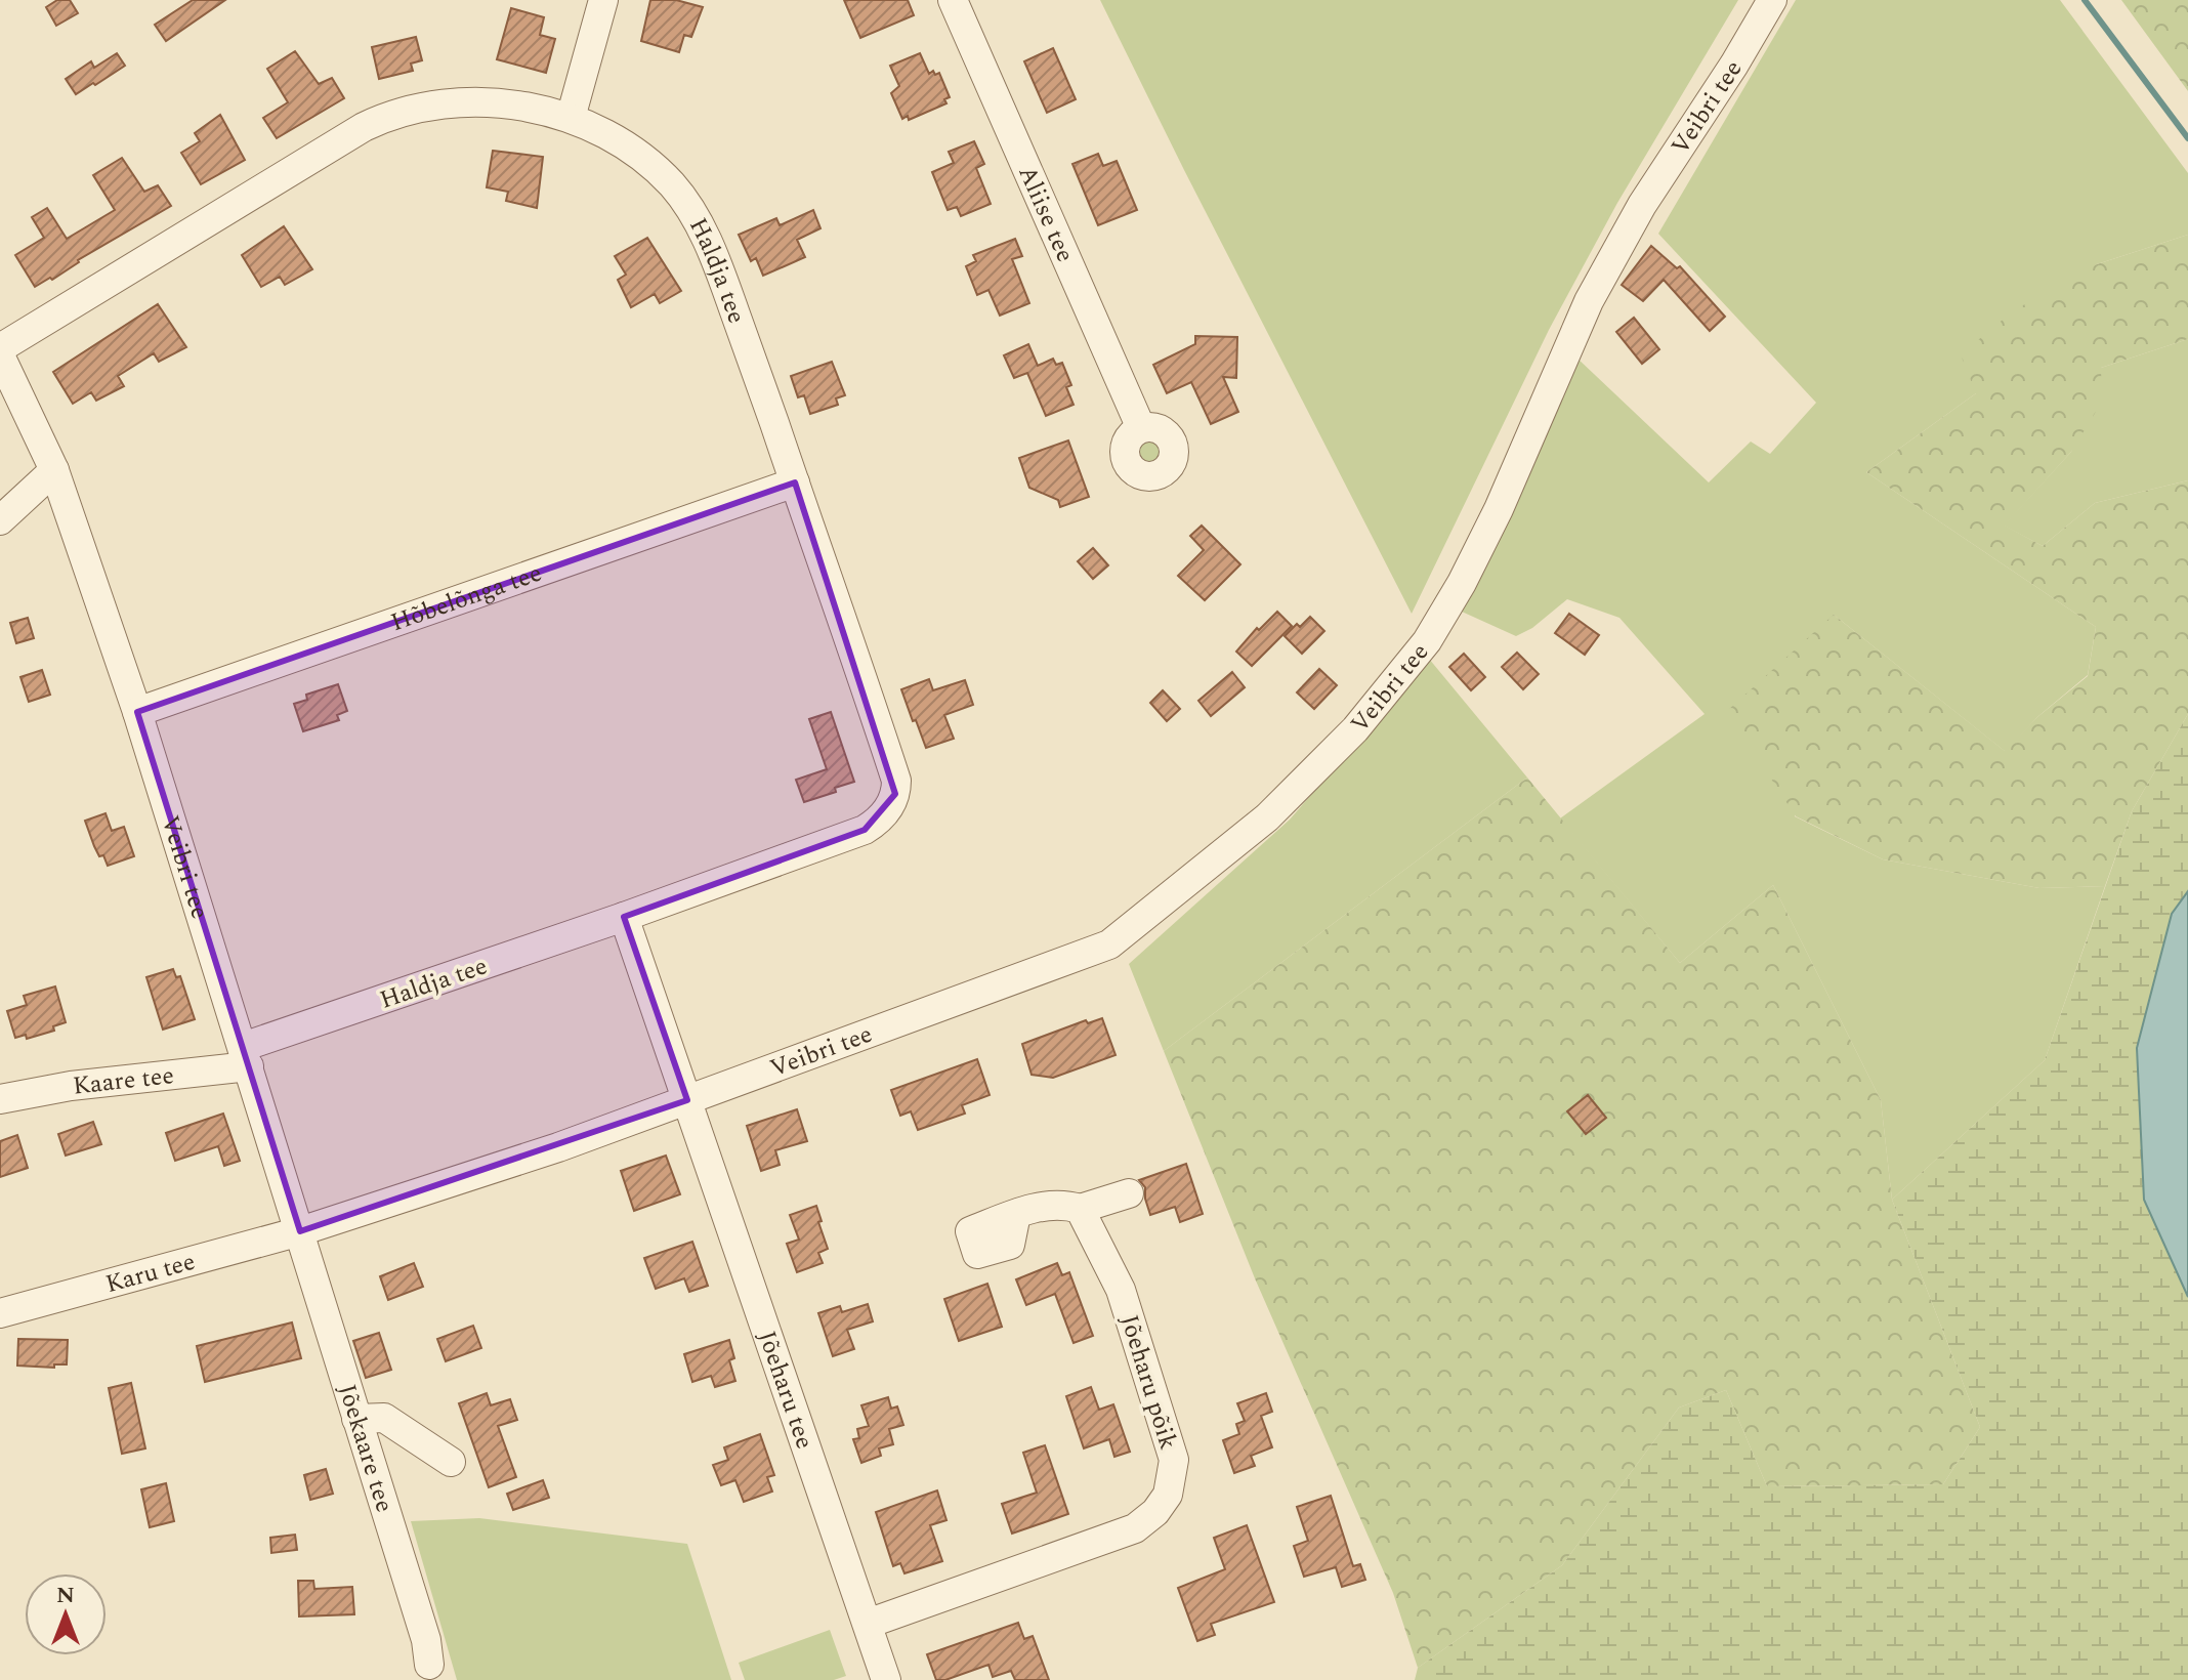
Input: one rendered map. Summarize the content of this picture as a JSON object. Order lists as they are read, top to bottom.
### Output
{
  "streets": {
    "street": [
      "Veibri tee",
      "Aliise tee",
      "Haldja tee",
      "Hõbelõnga tee",
      "Kaare tee",
      "Karu tee",
      "Jõeharu põik",
      "Jõeharu tee",
      "Jõekaare tee"
    ]
  },
  "crossings": [
    ["Veibri tee", "Haldja tee"],
    ["Veibri tee", "Hõbelõnga tee"],
    ["Veibri tee", "Kaare tee"],
    ["Veibri tee", "Karu tee"],
    ["Veibri tee", "Jõeharu tee"],
    ["Veibri tee", "Jõekaare tee"],
    ["Haldja tee", "Hõbelõnga tee"],
    ["Haldja tee", "Kaare tee"],
    ["Karu tee", "Jõekaare tee"],
    ["Jõeharu põik", "Jõeharu tee"]
  ],
  "north": "top"
}
